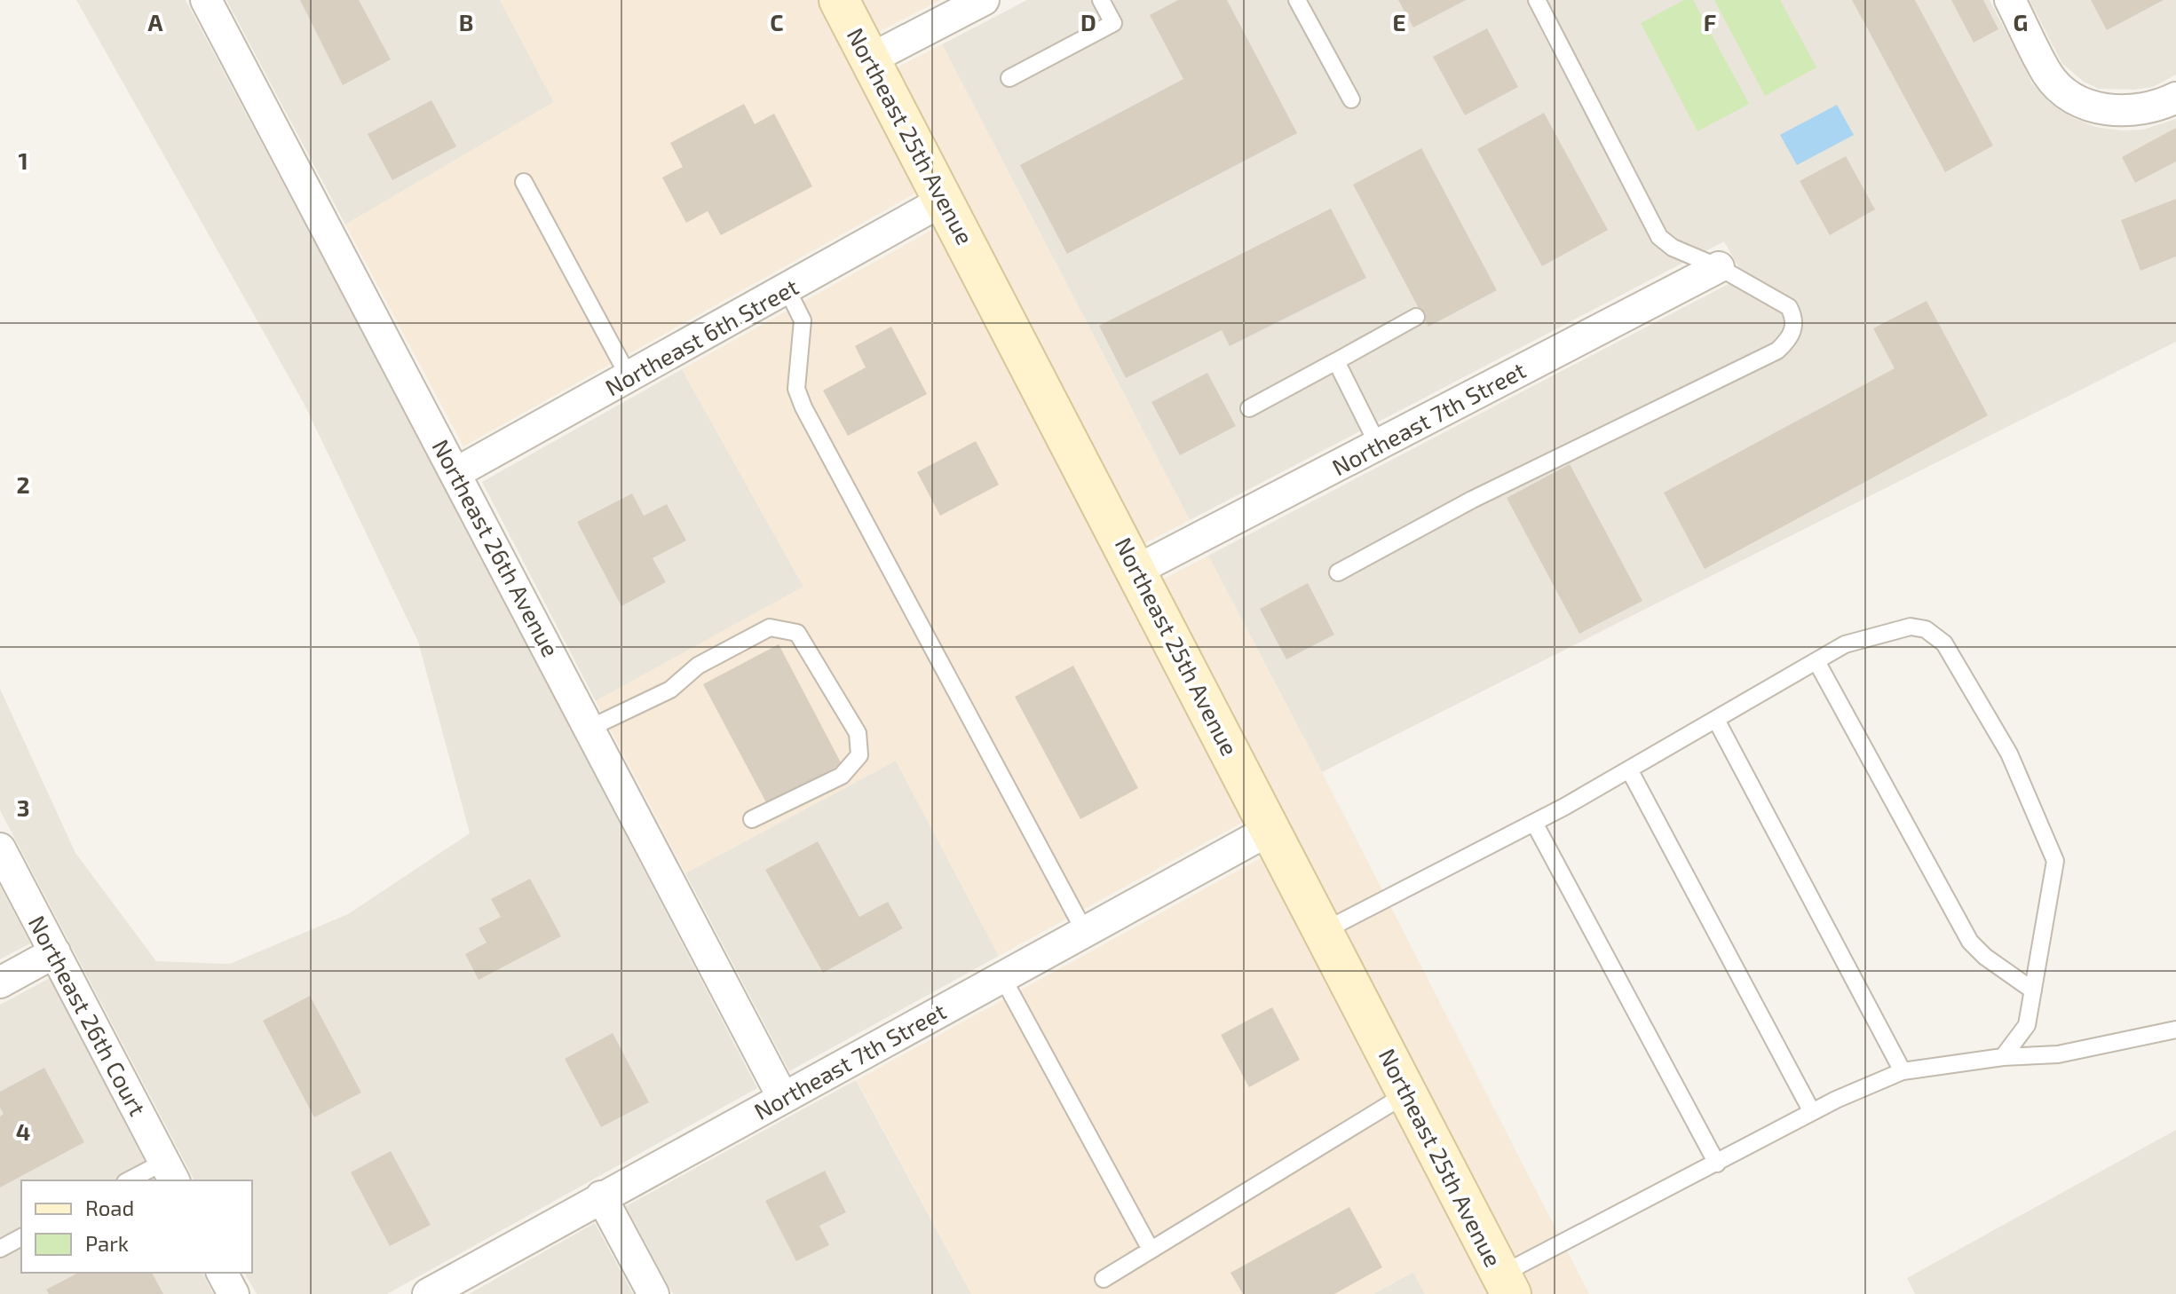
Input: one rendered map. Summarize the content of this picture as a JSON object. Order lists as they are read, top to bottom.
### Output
{
  "streets": {
    "main road": ["Northeast 25th Avenue"],
    "street": [
      "Northeast 6th Street",
      "Northeast 7th Street",
      "Northeast 26th Avenue",
      "Northeast 26th Court"
    ]
  },
  "crossings": [
    ["Northeast 25th Avenue", "Northeast 6th Street"],
    ["Northeast 25th Avenue", "Northeast 7th Street"],
    ["Northeast 6th Street", "Northeast 26th Avenue"],
    ["Northeast 7th Street", "Northeast 26th Avenue"]
  ],
  "legend": ["Road", "Park"],
  "grid": {
    "columns": [
      "A",
      "B",
      "C",
      "D",
      "E",
      "F",
      "G"
    ],
    "rows": [
      "1",
      "2",
      "3",
      "4"
    ]
  }
}
